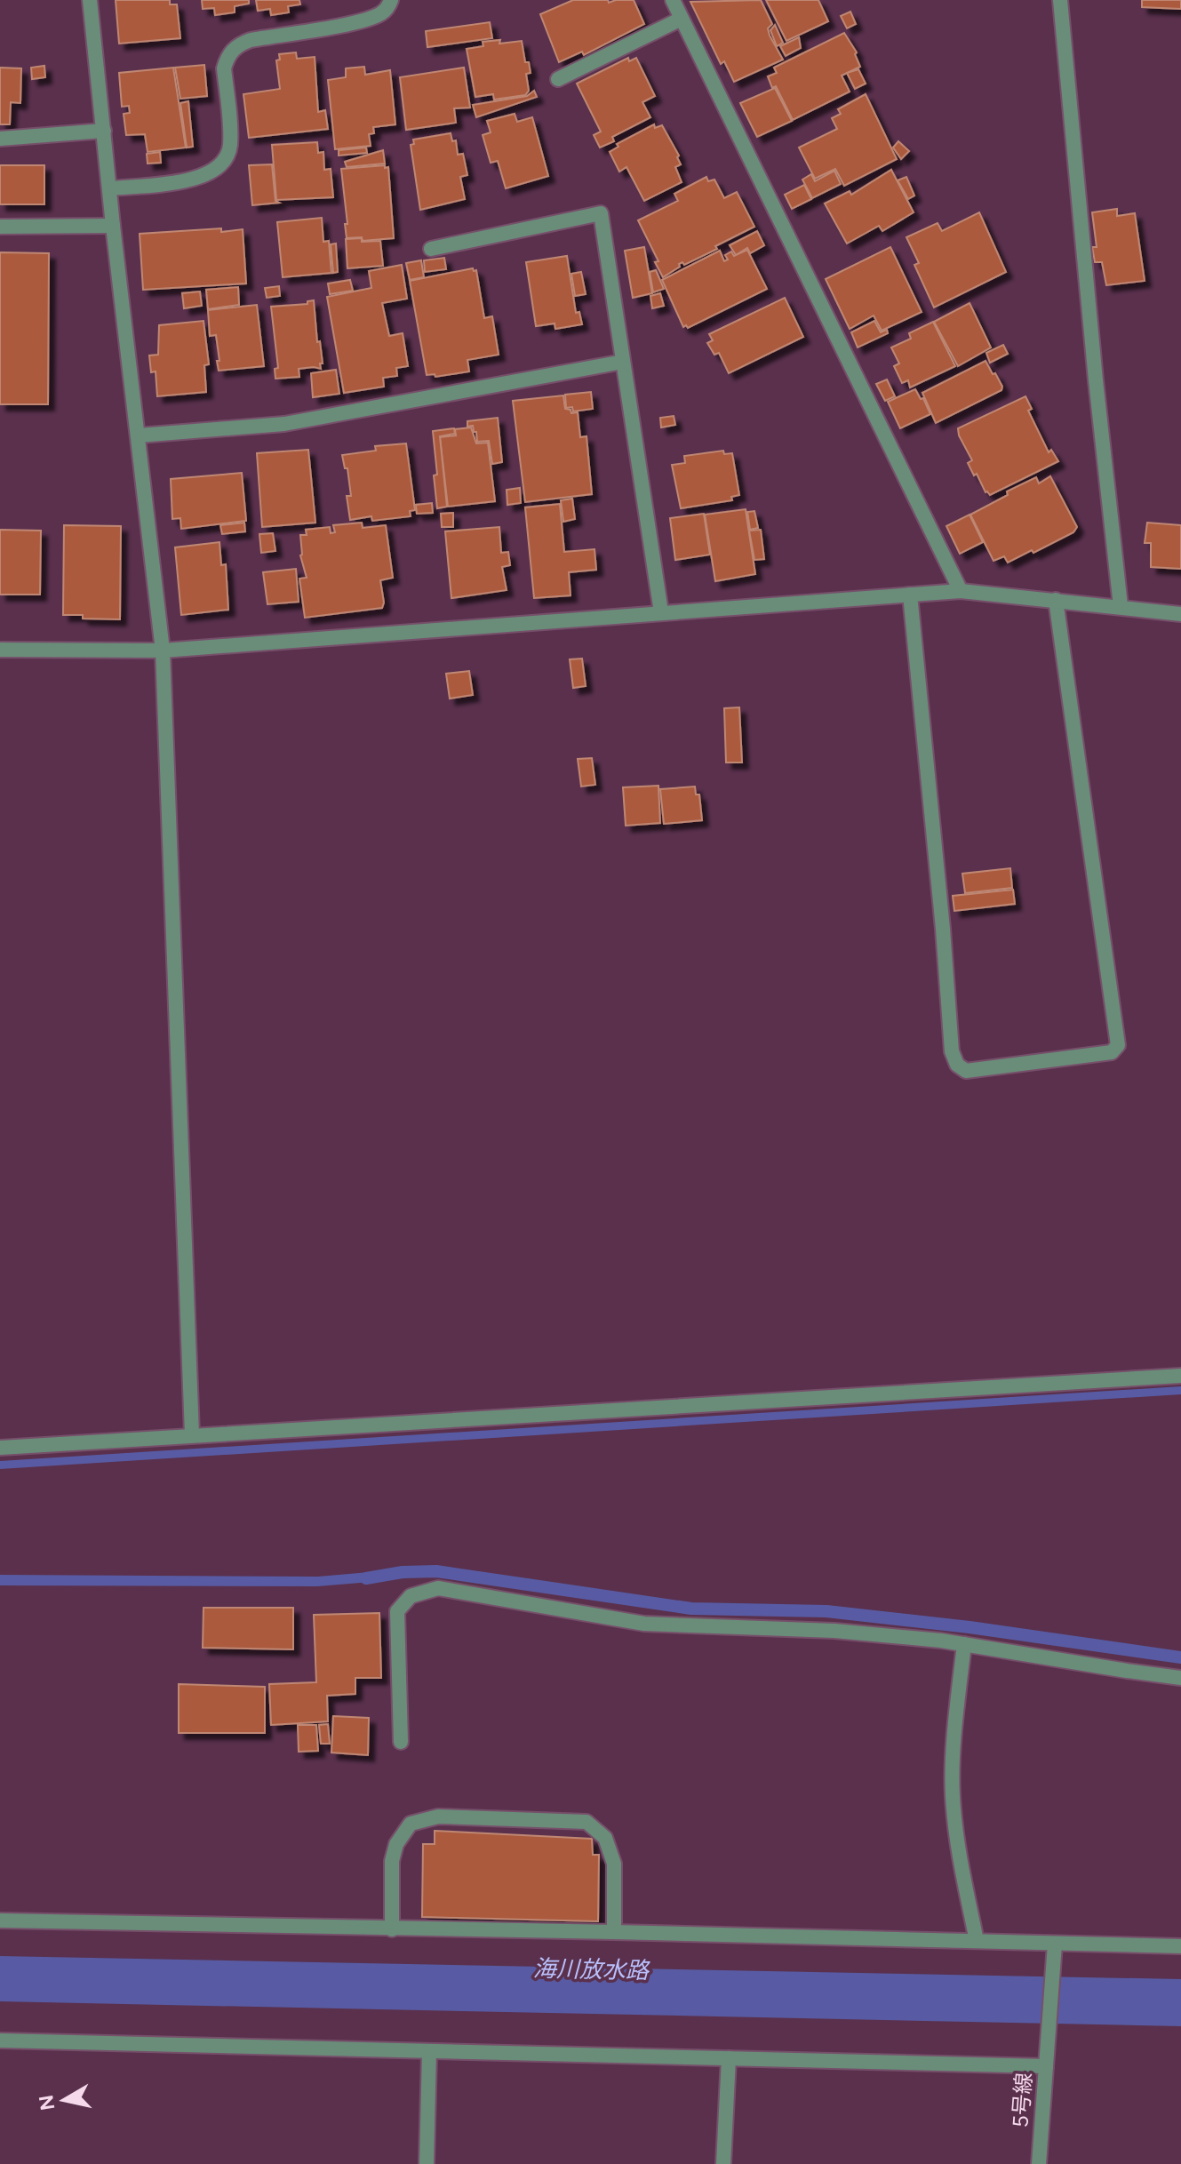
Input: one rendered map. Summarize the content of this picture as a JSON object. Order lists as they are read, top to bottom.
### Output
{
  "streets": {
    "street": ["5号線"]
  },
  "water": ["海川放水路"],
  "north": "left"
}
